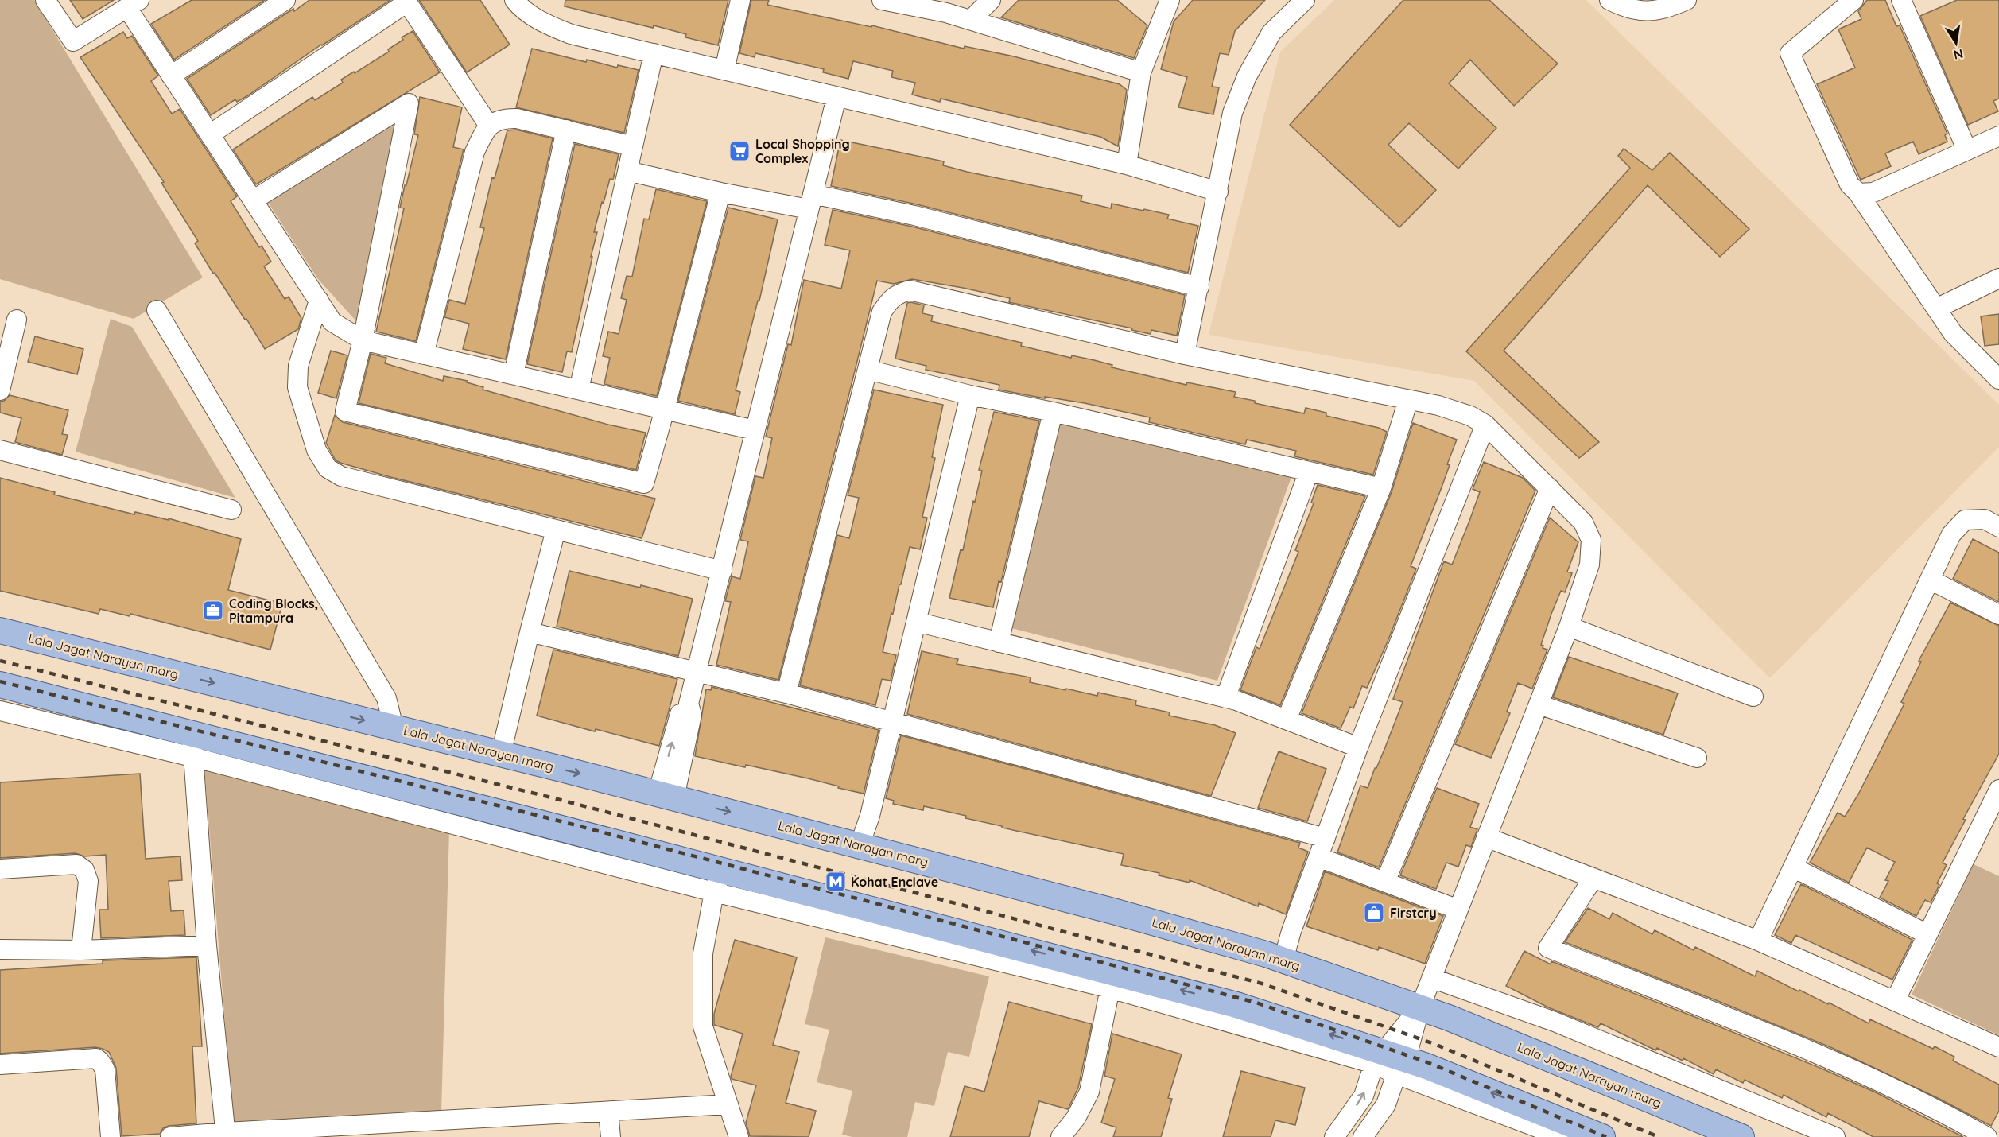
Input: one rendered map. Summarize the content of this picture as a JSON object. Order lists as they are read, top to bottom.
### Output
{
  "streets": {
    "main road": ["Lala Jagat Narayan marg"]
  },
  "places": {
    "supermarket": ["Local Shopping Complex"],
    "office": ["Coding Blocks, Pitampura"],
    "metro station": ["Kohat Enclave"],
    "shop": ["Firstcry"]
  },
  "north": "bottom"
}
